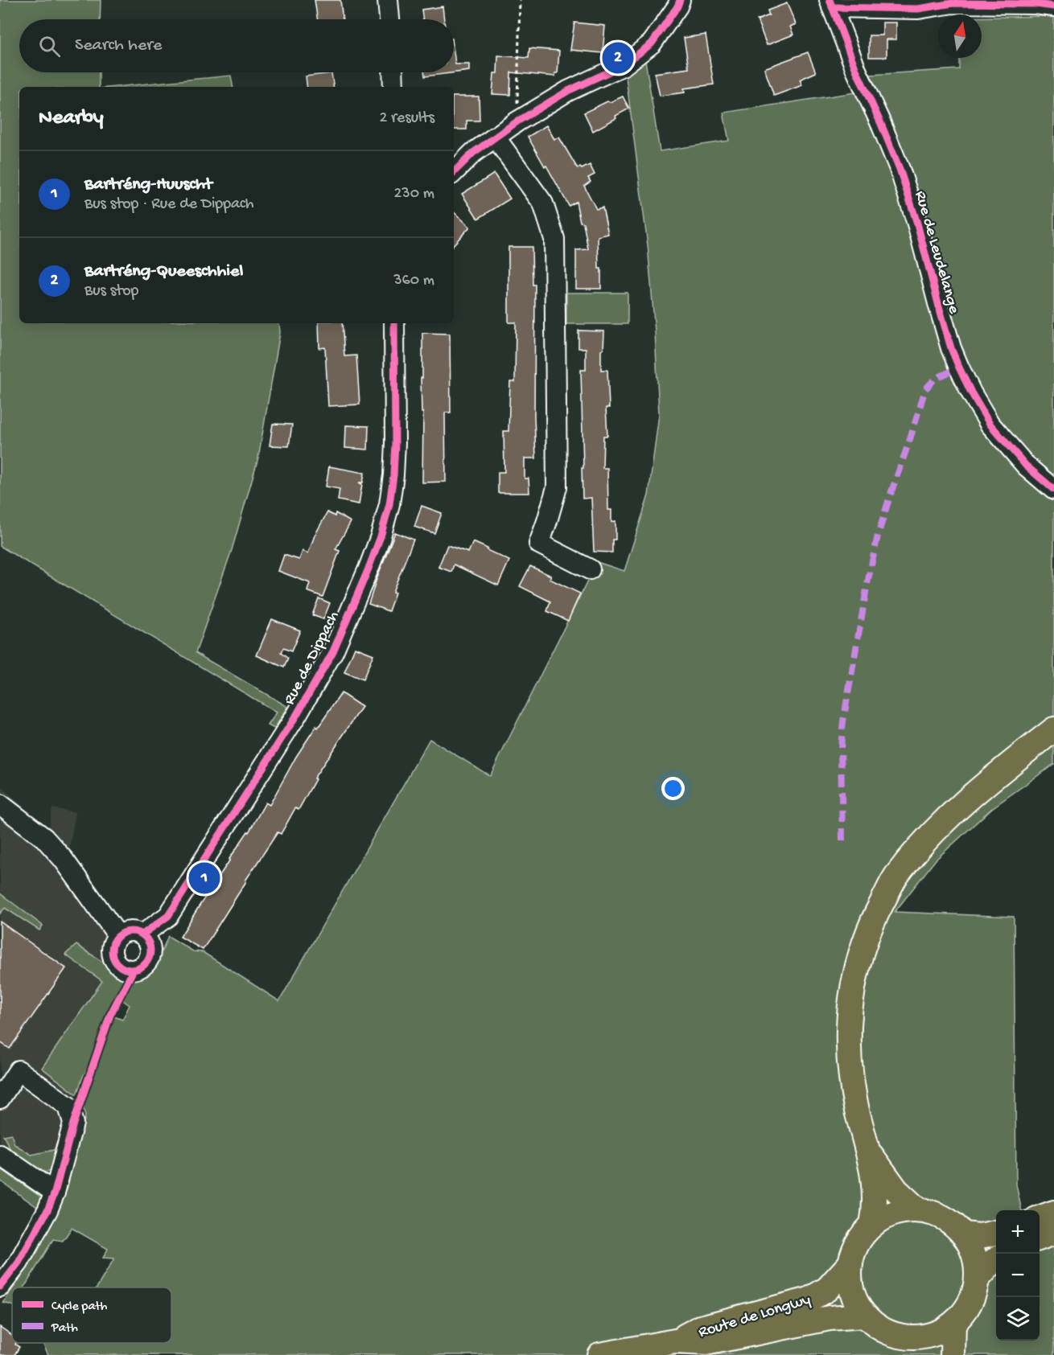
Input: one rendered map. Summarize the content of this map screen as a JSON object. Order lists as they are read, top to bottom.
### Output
{
  "streets": {
    "main road": ["Route de Longwy"],
    "street": ["Rue de Leudelange", "Rue de Dippach"]
  },
  "legend": ["Cycle path", "Path"],
  "north": "top",
  "page": {
    "search": "Search here",
    "pins": ["2", "1"],
    "heading": ["Nearby", "2 results"],
    "list": [
      {
        "mark": "1",
        "name": "Bartréng-Huuscht",
        "note": "Bus stop · Rue de Dippach",
        "value": "230 m"
      },
      {
        "mark": "2",
        "name": "Bartréng-Queeschhiel",
        "note": "Bus stop",
        "value": "360 m"
      }
    ],
    "map_buttons": ["+", "−"]
  }
}
